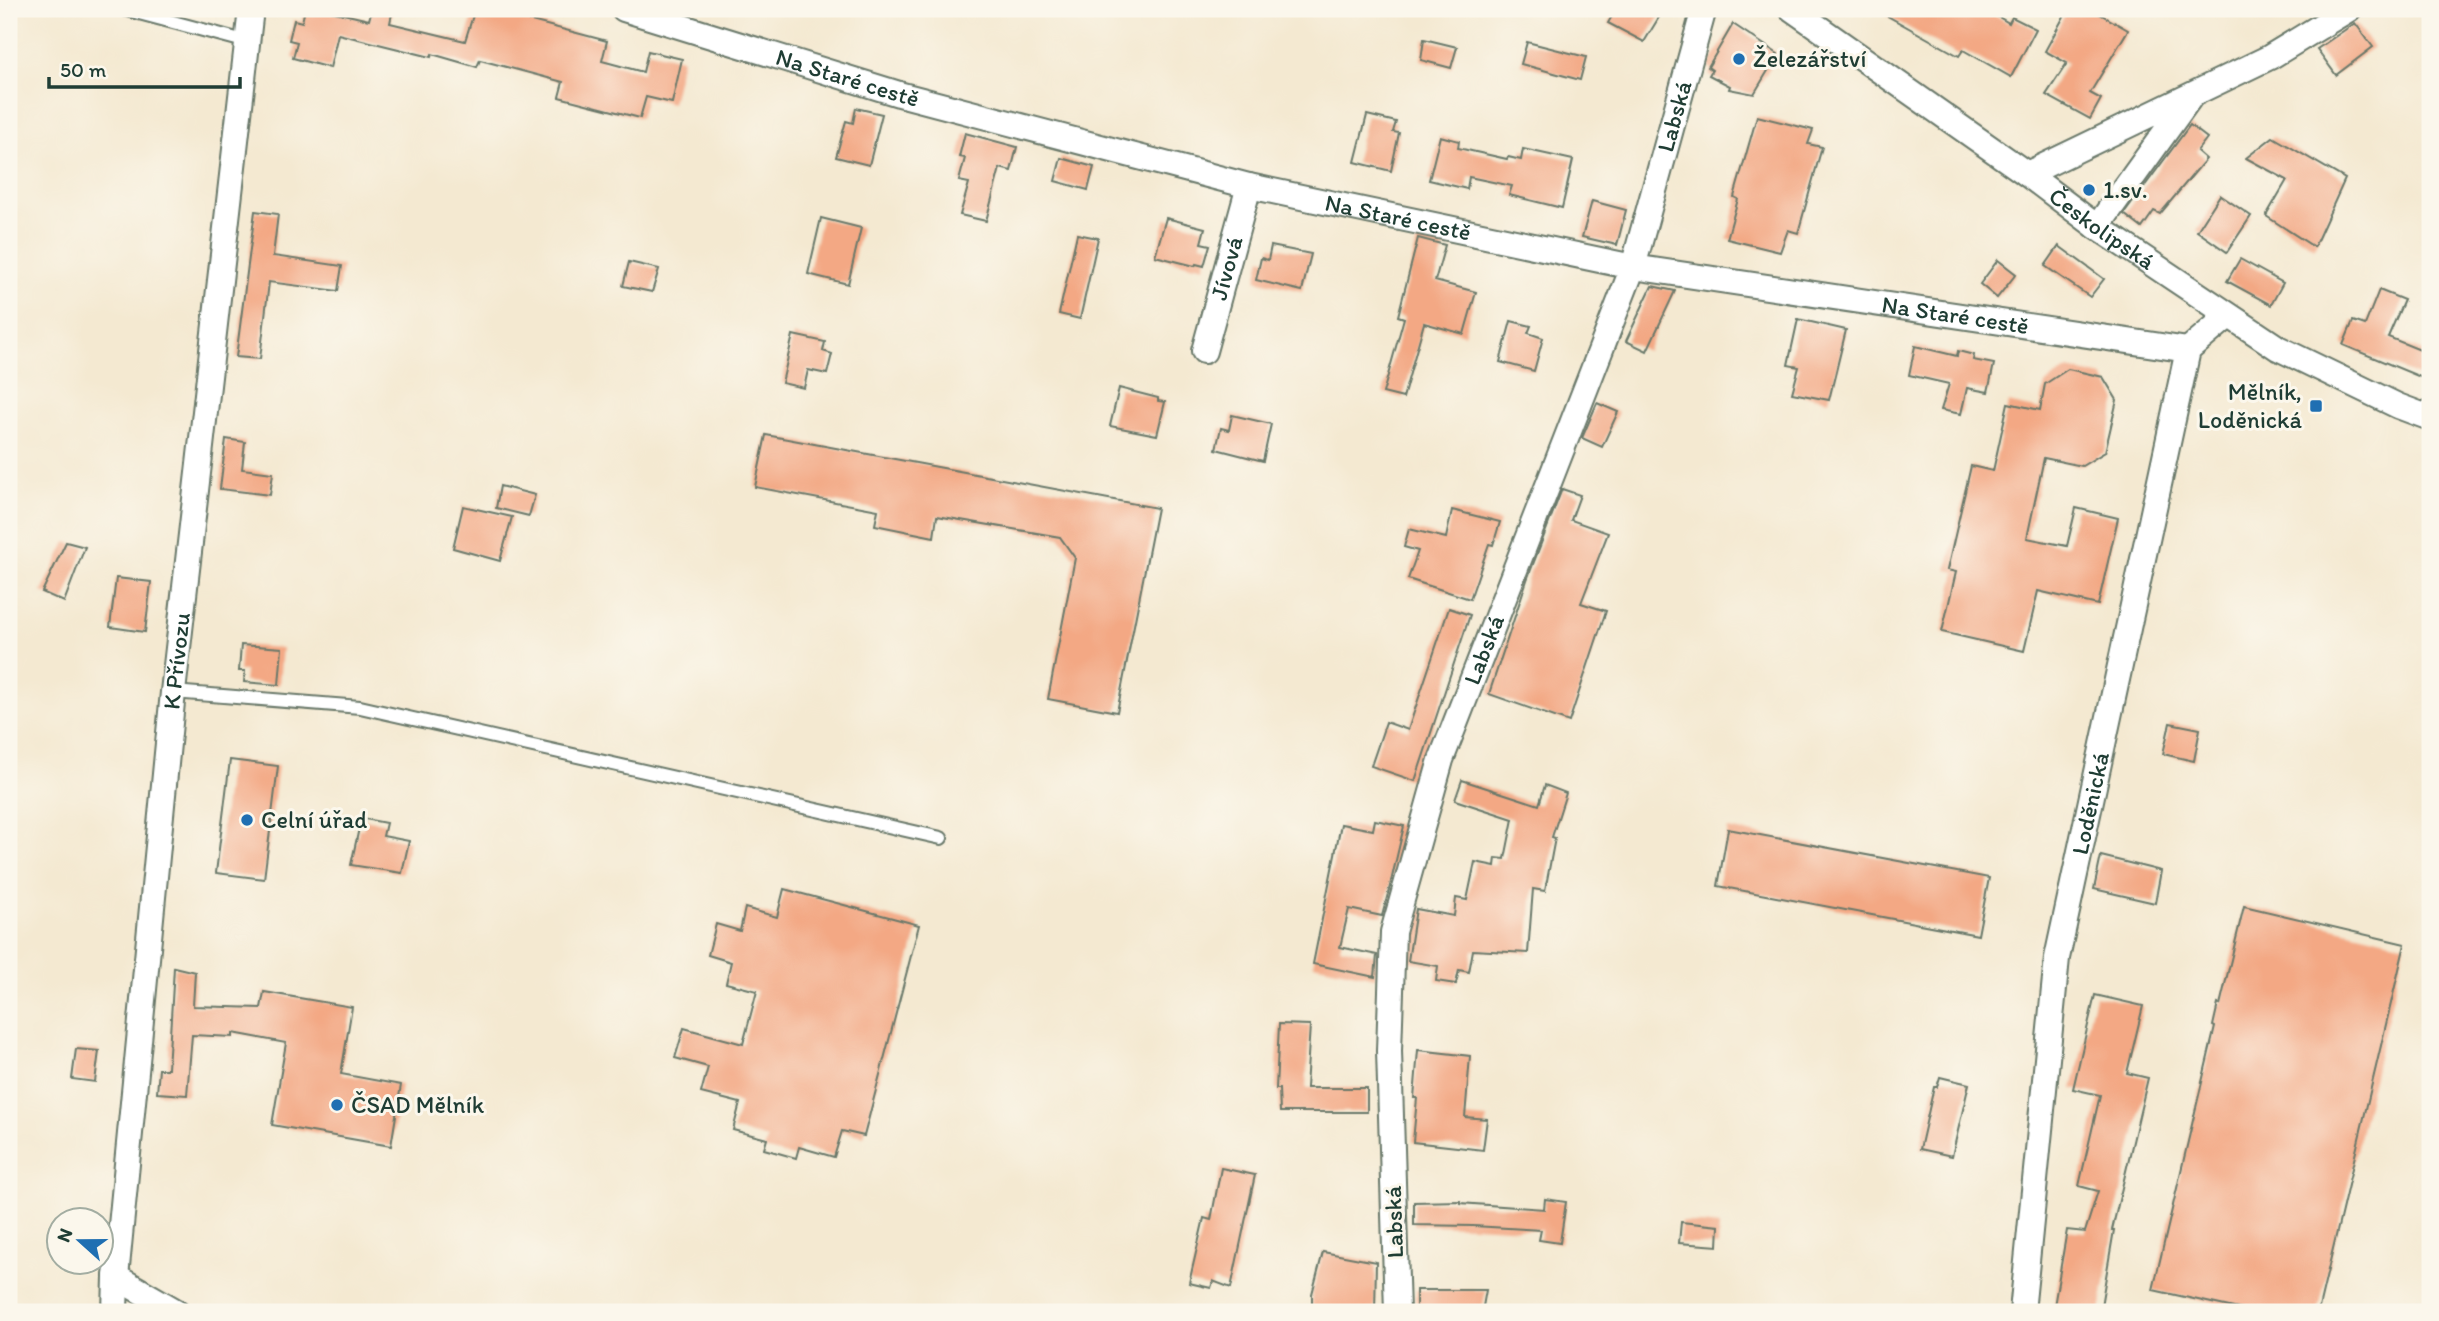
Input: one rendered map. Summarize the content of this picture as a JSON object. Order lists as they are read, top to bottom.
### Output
{
  "streets": {
    "street": [
      "Na Staré cestě",
      "Labská",
      "Českolipská",
      "Jívová",
      "K Přívozu",
      "Loděnická"
    ]
  },
  "crossings": [
    ["Na Staré cestě", "Labská"],
    ["Na Staré cestě", "Jívová"],
    ["Na Staré cestě", "Loděnická"]
  ],
  "places": {
    "other": [
      "Železářství",
      "1.sv.",
      "Celní úřad",
      "ČSAD Mělník"
    ],
    "transit": ["Mělník, Loděnická"]
  },
  "scale_bar": "50 m",
  "north": "left"
}
